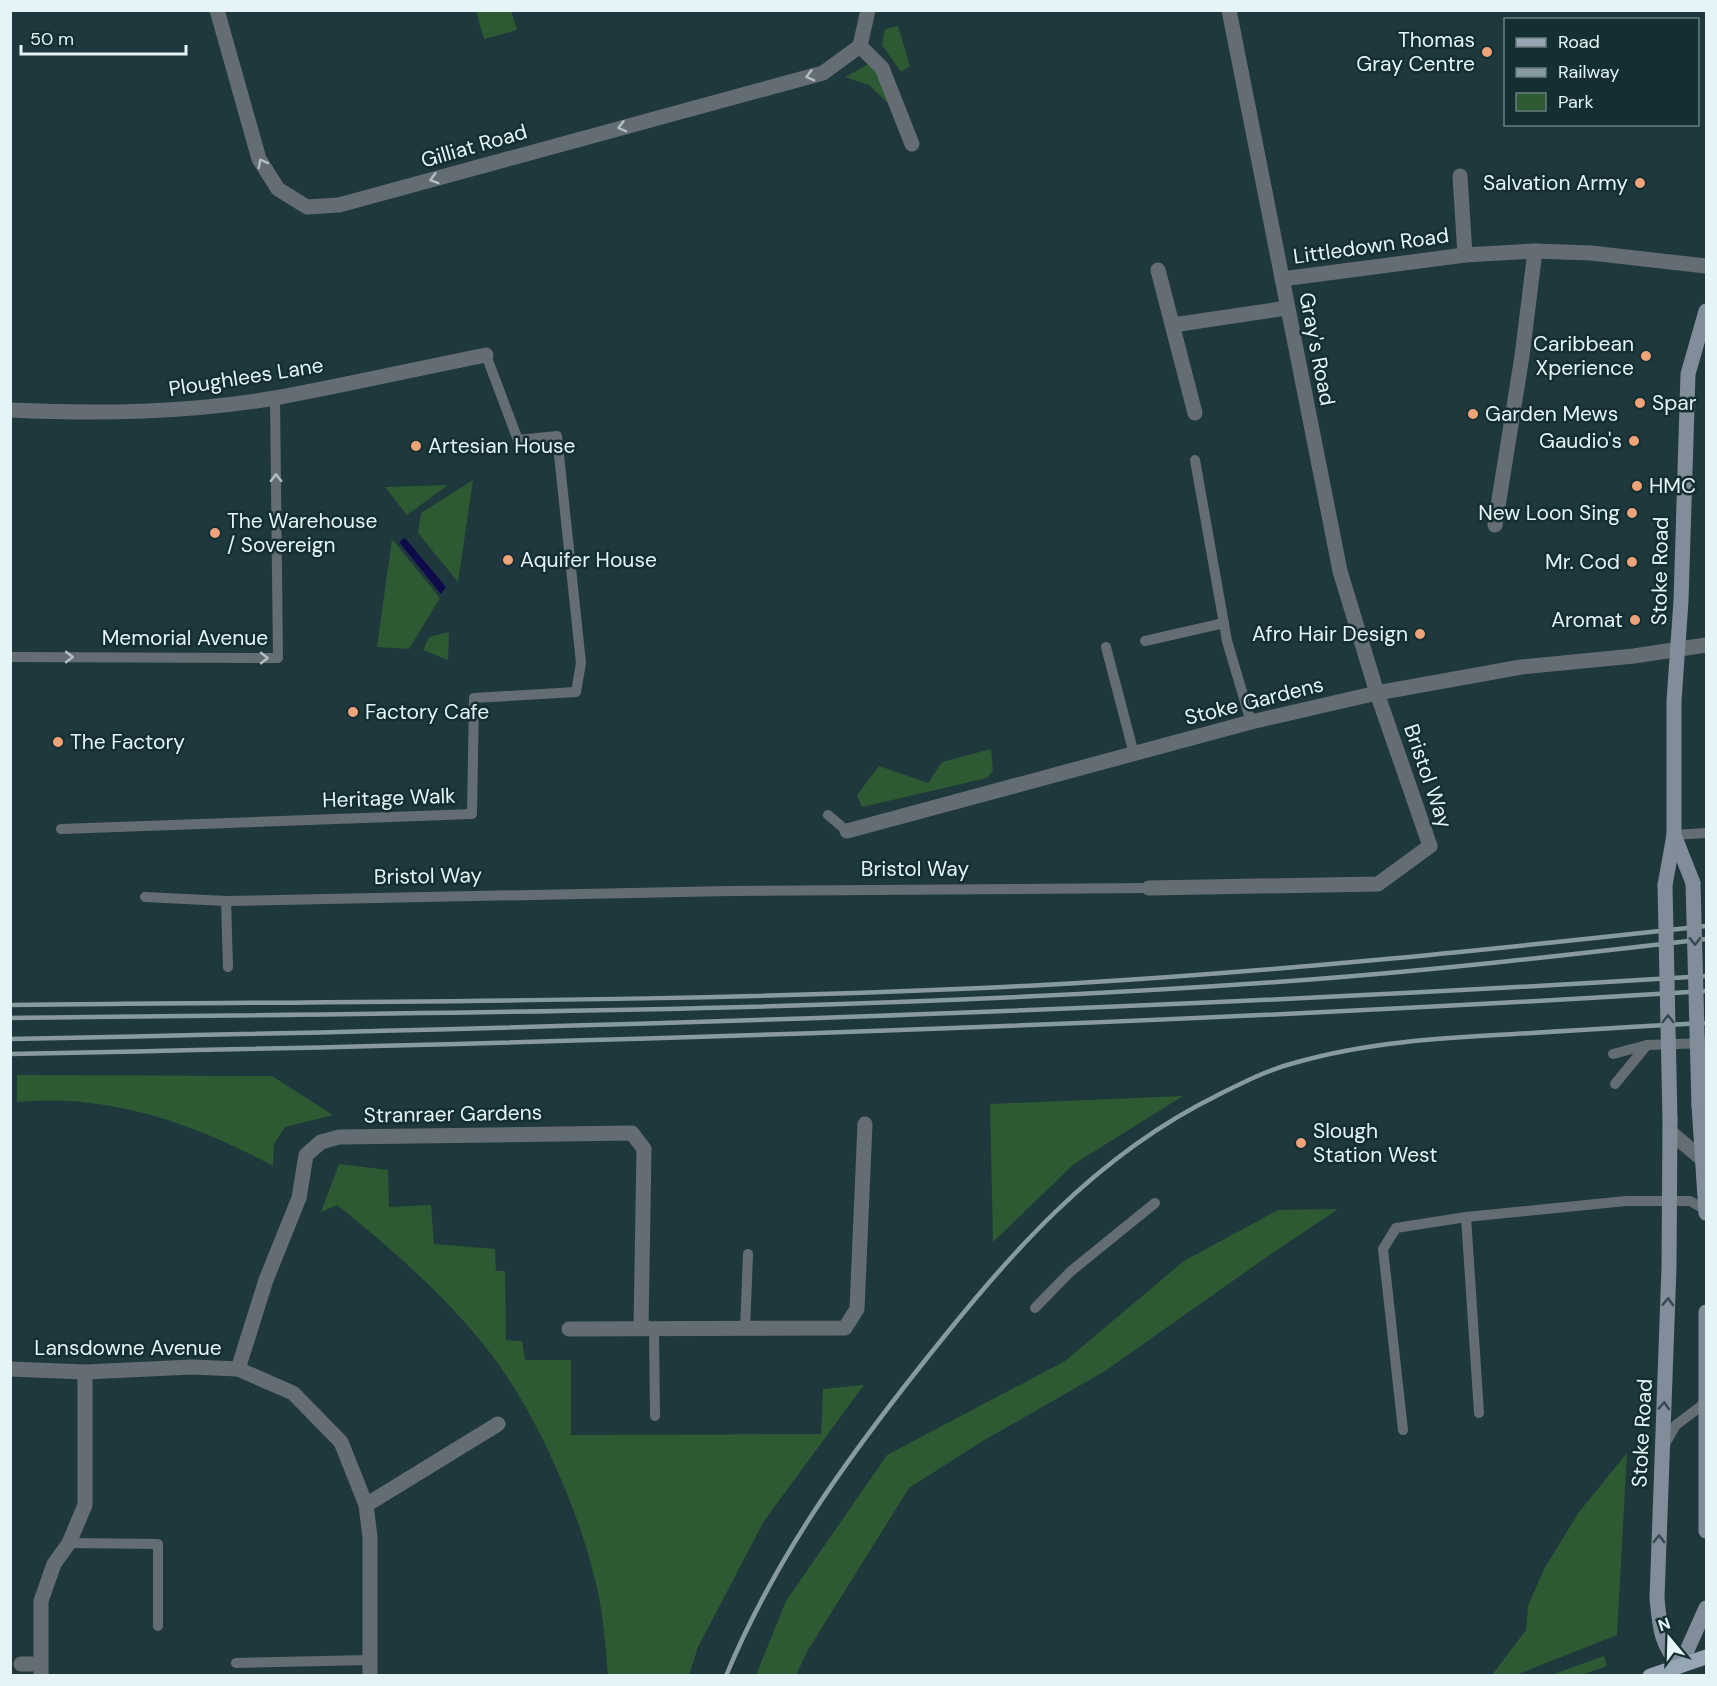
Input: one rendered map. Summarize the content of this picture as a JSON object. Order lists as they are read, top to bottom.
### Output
{
  "streets": {
    "main road": ["Stoke Road"],
    "street": [
      "Gilliat Road",
      "Littledown Road",
      "Gray's Road",
      "Ploughlees Lane",
      "Stoke Gardens",
      "Bristol Way",
      "Stranraer Gardens",
      "Lansdowne Avenue"
    ],
    "lane": ["Memorial Avenue", "Heritage Walk"]
  },
  "crossings": [
    ["Littledown Road", "Gray's Road"],
    ["Gray's Road", "Stoke Gardens"],
    ["Gray's Road", "Bristol Way"],
    ["Ploughlees Lane", "Memorial Avenue"],
    ["Ploughlees Lane", "Heritage Walk"],
    ["Stoke Road", "Stoke Gardens"],
    ["Stoke Gardens", "Bristol Way"],
    ["Stranraer Gardens", "Lansdowne Avenue"]
  ],
  "one_way": ["Gilliat Road"],
  "places": [
    "Thomas Gray Centre",
    "Salvation Army",
    "Caribbean Xperience",
    "Spar",
    "Garden Mews",
    "Gaudio's",
    "Artesian House",
    "HMC",
    "New Loon Sing",
    "The Warehouse / Sovereign",
    "Aquifer House",
    "Mr. Cod",
    "Aromat",
    "Afro Hair Design",
    "Factory Cafe",
    "The Factory",
    "Slough Station West"
  ],
  "legend": ["Road", "Railway", "Park"],
  "scale_bar": "50 m",
  "north": "top"
}
